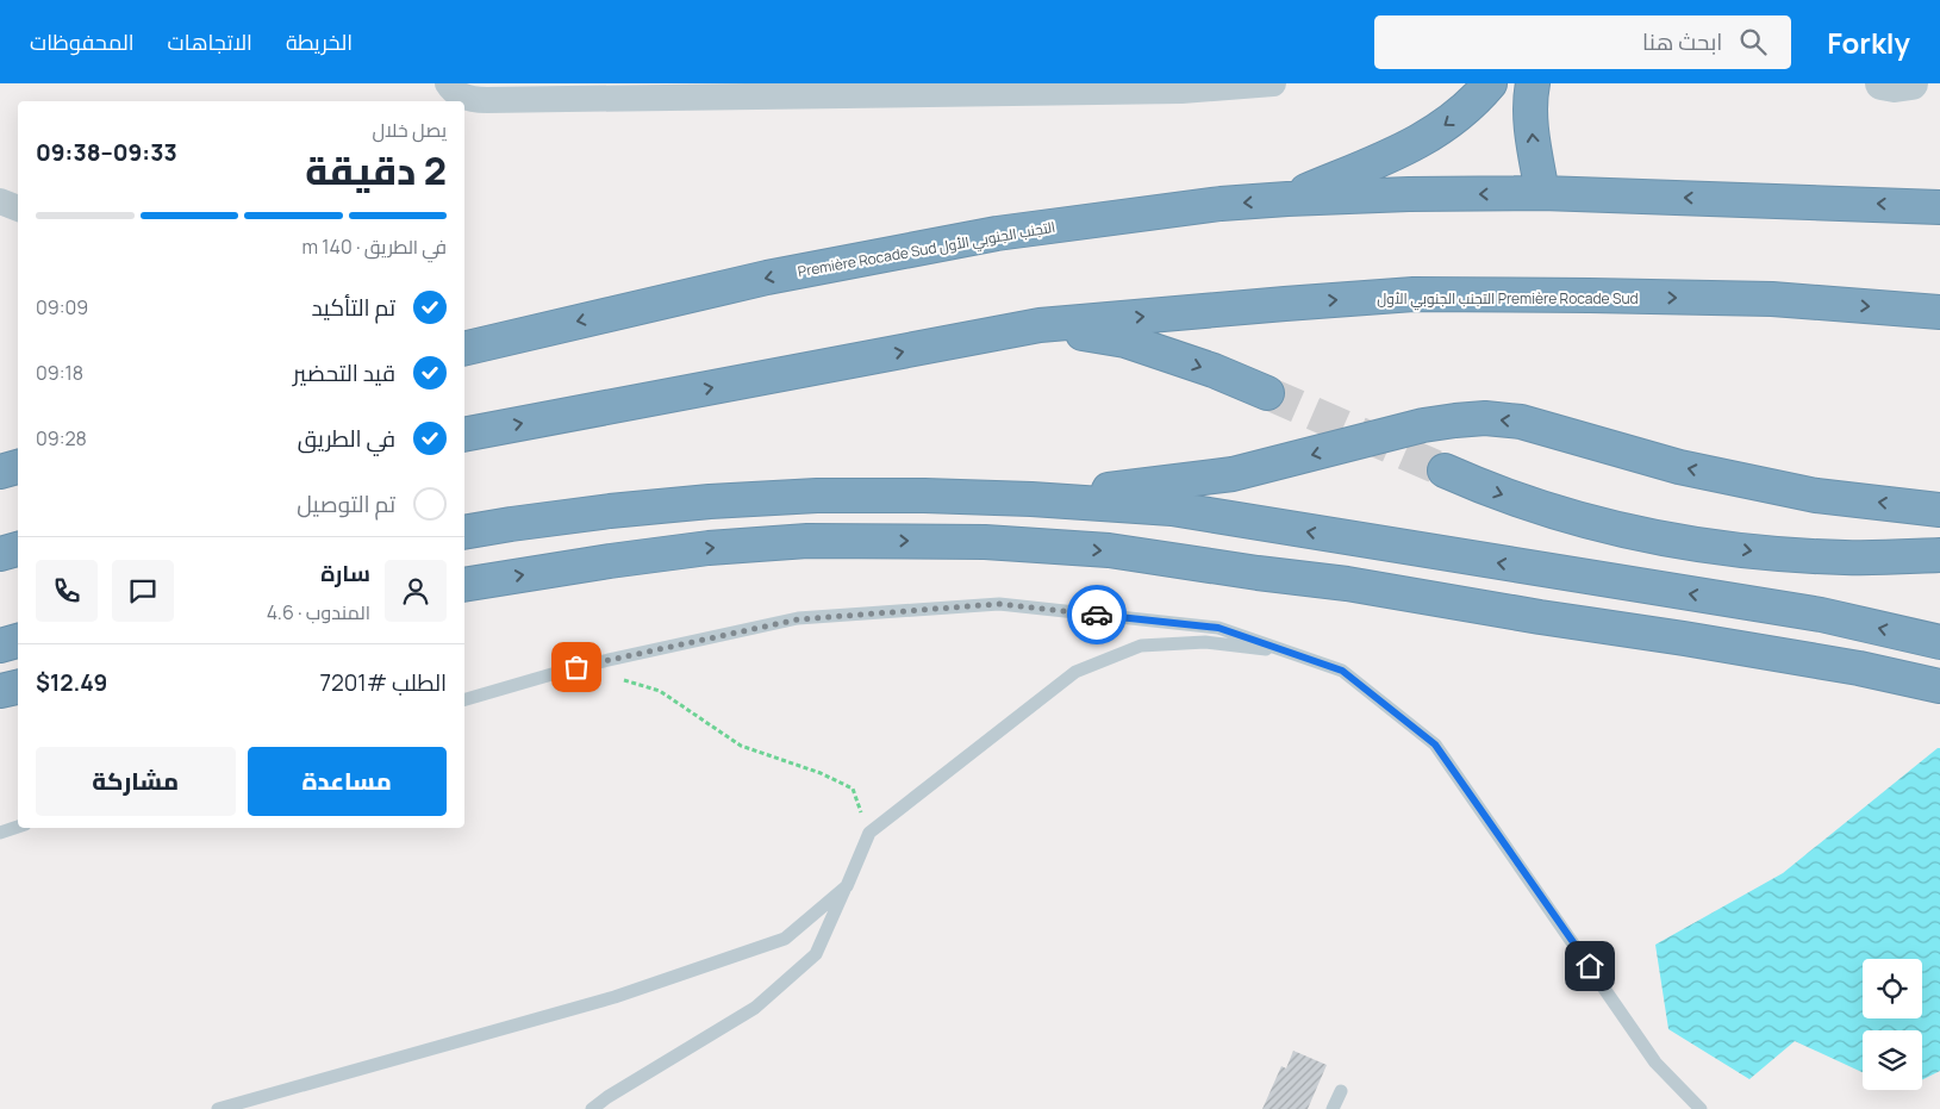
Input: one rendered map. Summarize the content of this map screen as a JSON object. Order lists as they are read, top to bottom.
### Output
{
  "streets": {
    "highway": ["Première Rocade Sud التجنب الجنوبي الأول", "التجنب الجنوبي الأول Première Rocade Sud"]
  },
  "page": {
    "header": "Forkly",
    "search": "ابحث هنا",
    "nav": ["الخريطة", "الاتجاهات", "المحفوظات"],
    "heading": ["2 دقيقة", "يصل خلال", "09:33–09:38"],
    "panel": [
      "سارة",
      "المندوب · 4.6",
      "الطلب #7201",
      "$12.49"
    ],
    "bar": "في الطريق · 140 m",
    "list": [
      ["تم التأكيد", "09:09"],
      ["قيد التحضير", "09:18"],
      ["في الطريق", "09:28"],
      "تم التوصيل"
    ],
    "buttons": ["مساعدة", "مشاركة"]
  }
}
